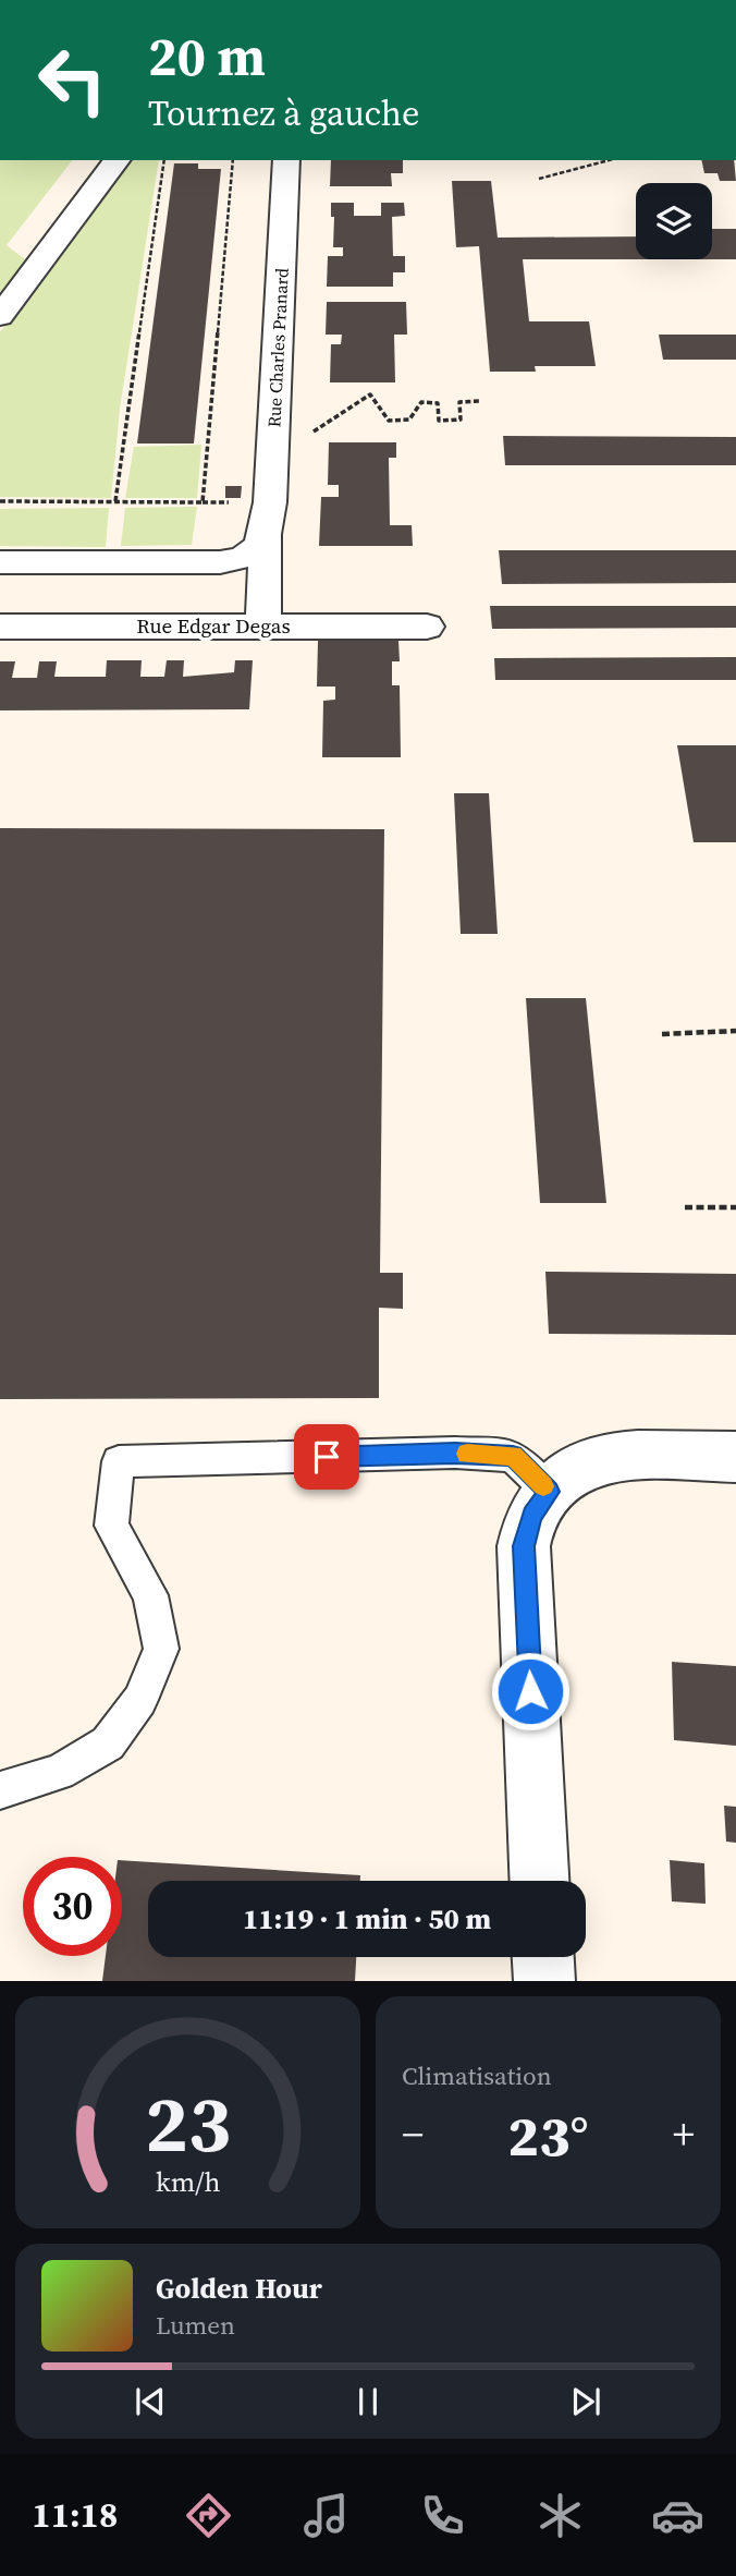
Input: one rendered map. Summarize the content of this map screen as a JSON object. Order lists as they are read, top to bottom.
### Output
{
  "streets": {
    "street": ["Rue Charles Pranard", "Rue Edgar Degas"]
  },
  "crossings": [
    ["Rue Charles Pranard", "Rue Edgar Degas"]
  ],
  "page": {
    "turn": ["20 m", "Tournez à gauche"],
    "limit": "30",
    "trip": "11:19 · 1 min · 50 m",
    "tile": "Climatisation",
    "heat": ["−", "23°", "+"],
    "song": ["Golden Hour", "Lumen"],
    "tabs": "11:18",
    "gauge": ["23", "km/h"]
  }
}
